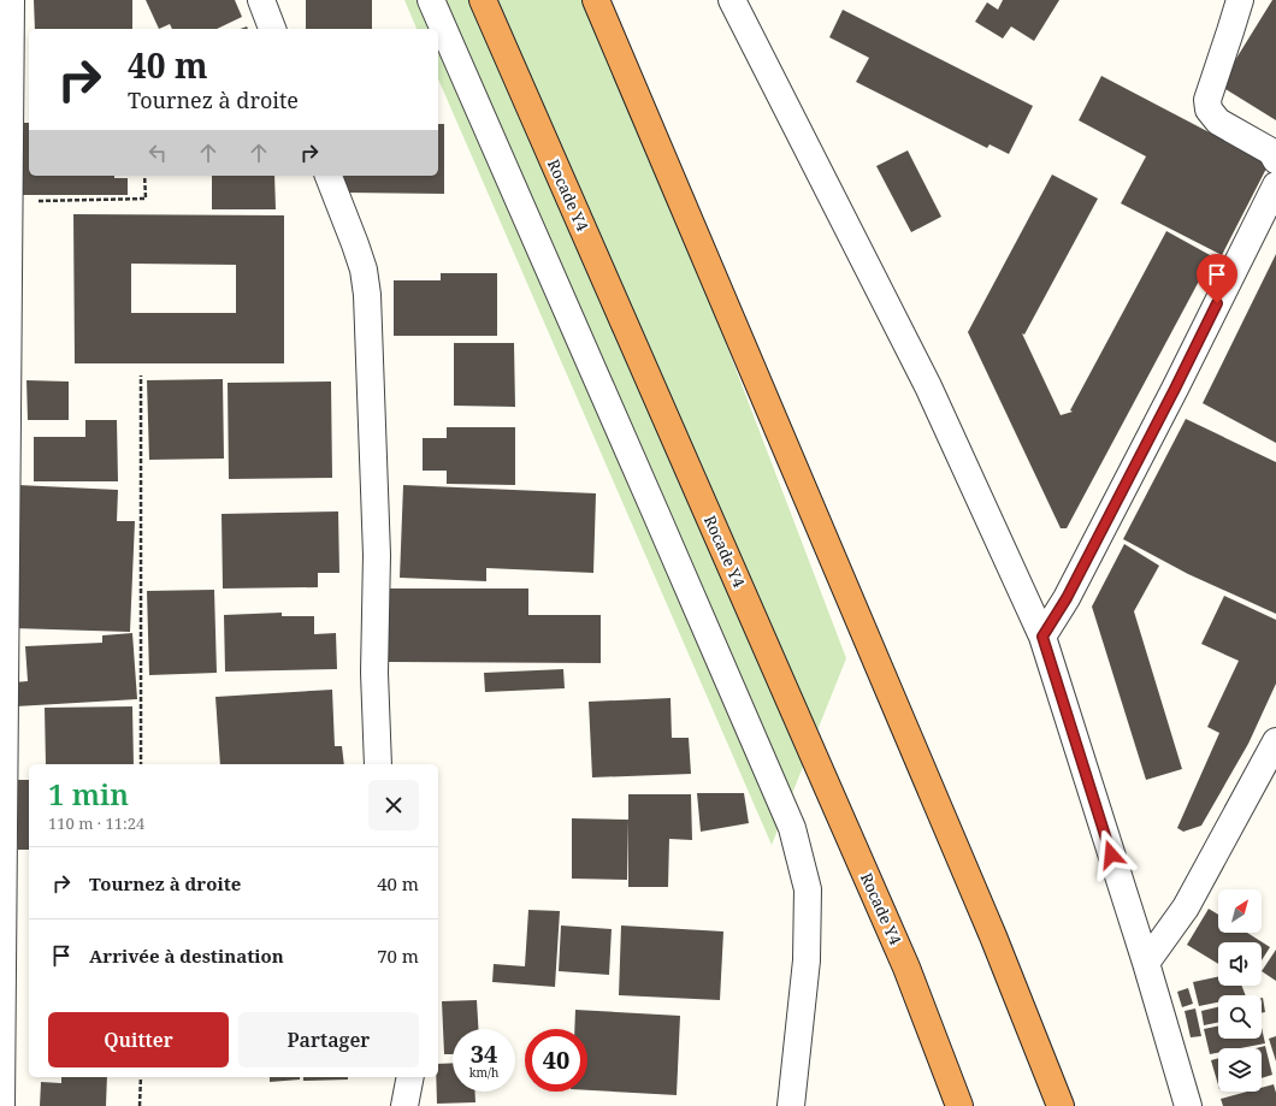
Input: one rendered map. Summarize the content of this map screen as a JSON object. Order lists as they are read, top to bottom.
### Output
{
  "streets": {
    "highway": ["Rocade Y4"]
  },
  "north": "top right",
  "page": {
    "turn": ["40 m", "Tournez à droite"],
    "heading": ["1 min", "110 m · 11:24"],
    "list": [
      {
        "name": "Tournez à droite",
        "value": "40 m"
      },
      {
        "name": "Arrivée à destination",
        "value": "70 m"
      }
    ],
    "buttons": ["Quitter", "Partager"],
    "speed": "34 km/h",
    "limit": "40"
  }
}
